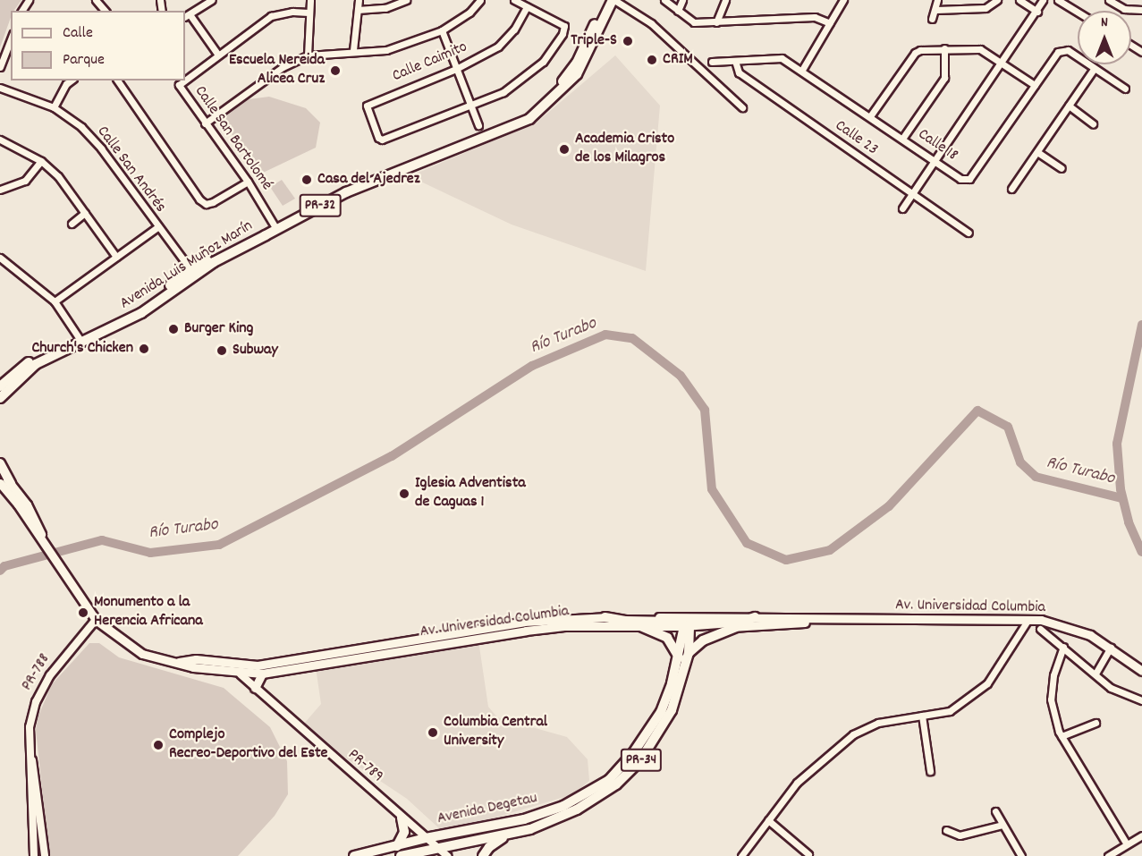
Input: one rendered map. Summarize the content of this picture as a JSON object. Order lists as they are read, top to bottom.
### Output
{
  "streets": {
    "main road": [
      "PR-32",
      "Avenida Luis Muñoz Marín",
      "Av. Universidad Columbia",
      "PR-34",
      "Avenida Degetau"
    ],
    "street": [
      "Calle Caimito",
      "Calle San Bartolomé",
      "Calle 23",
      "Calle 18",
      "Calle San Andrés",
      "PR-788",
      "PR-789"
    ]
  },
  "crossings": [
    ["Calle San Bartolomé", "Avenida Luis Muñoz Marín"],
    ["Calle 23", "Calle 18"],
    ["Calle San Andrés", "Avenida Luis Muñoz Marín"],
    ["Av. Universidad Columbia", "PR-788"],
    ["Av. Universidad Columbia", "PR-789"],
    ["Av. Universidad Columbia", "Avenida Degetau"],
    ["PR-789", "Avenida Degetau"]
  ],
  "water": ["Río Turabo"],
  "places": [
    "Triple-S",
    "CRIM",
    "Escuela Nereida Alicea Cruz",
    "Academia Cristo de los Milagros",
    "Casa del Ajedrez",
    "Burger King",
    "Church's Chicken",
    "Subway",
    "Iglesia Adventista de Caguas 1",
    "Monumento a la Herencia Africana",
    "Columbia Central University",
    "Complejo Recreo-Deportivo del Este"
  ],
  "legend": ["Calle", "Parque"],
  "north": "top"
}
